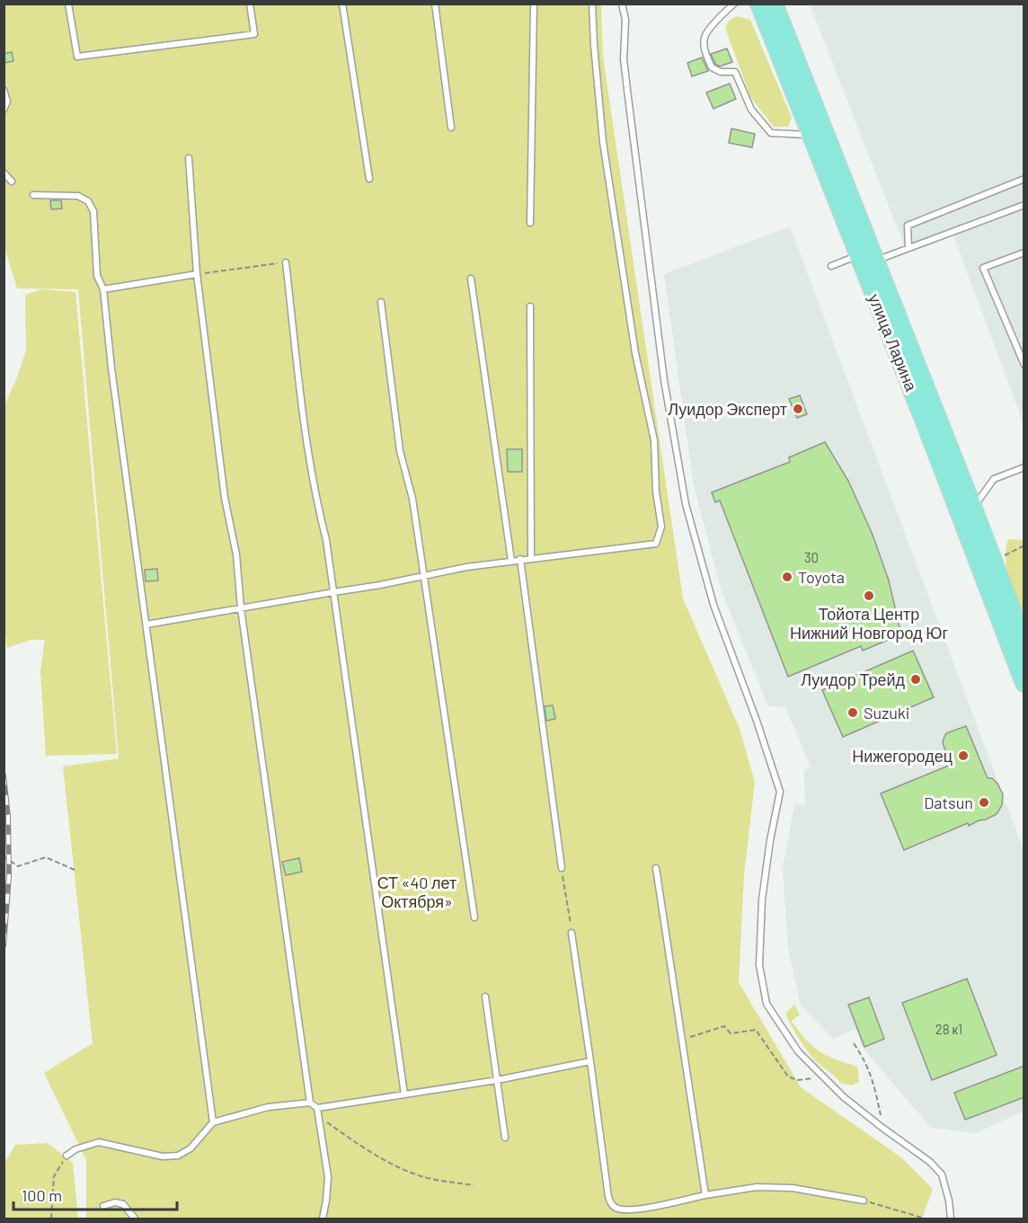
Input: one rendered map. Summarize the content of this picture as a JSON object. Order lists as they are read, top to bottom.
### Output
{
  "streets": {
    "main road": ["улица Ларина"]
  },
  "parks": ["СТ «40 лет Октября»"],
  "places": [
    "Луидор Эксперт",
    "Toyota",
    "Тойота Центр Нижний Новгород Юг",
    "Луидор Трейд",
    "Suzuki",
    "Нижегородец",
    "Datsun"
  ],
  "house_numbers": ["30", "28 к1"],
  "scale_bar": "100 m"
}
